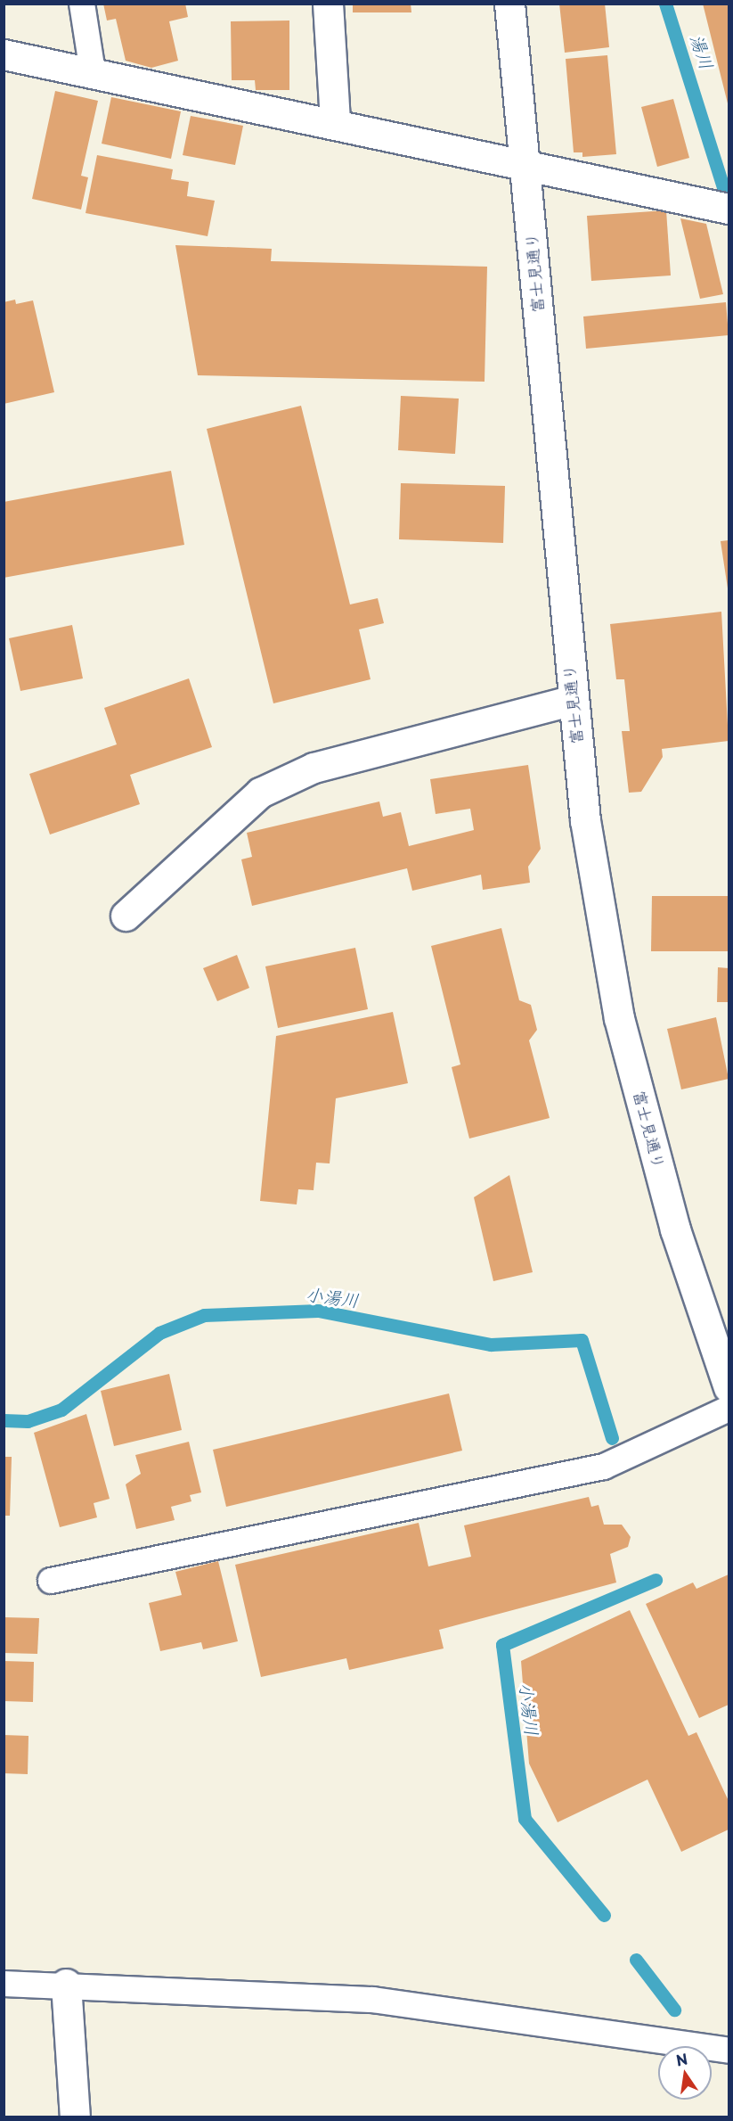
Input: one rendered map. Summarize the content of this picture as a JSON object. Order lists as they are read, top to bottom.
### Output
{
  "streets": {
    "street": ["富士見通り"]
  },
  "water": ["湯川", "小湯川"],
  "north": "top"
}
